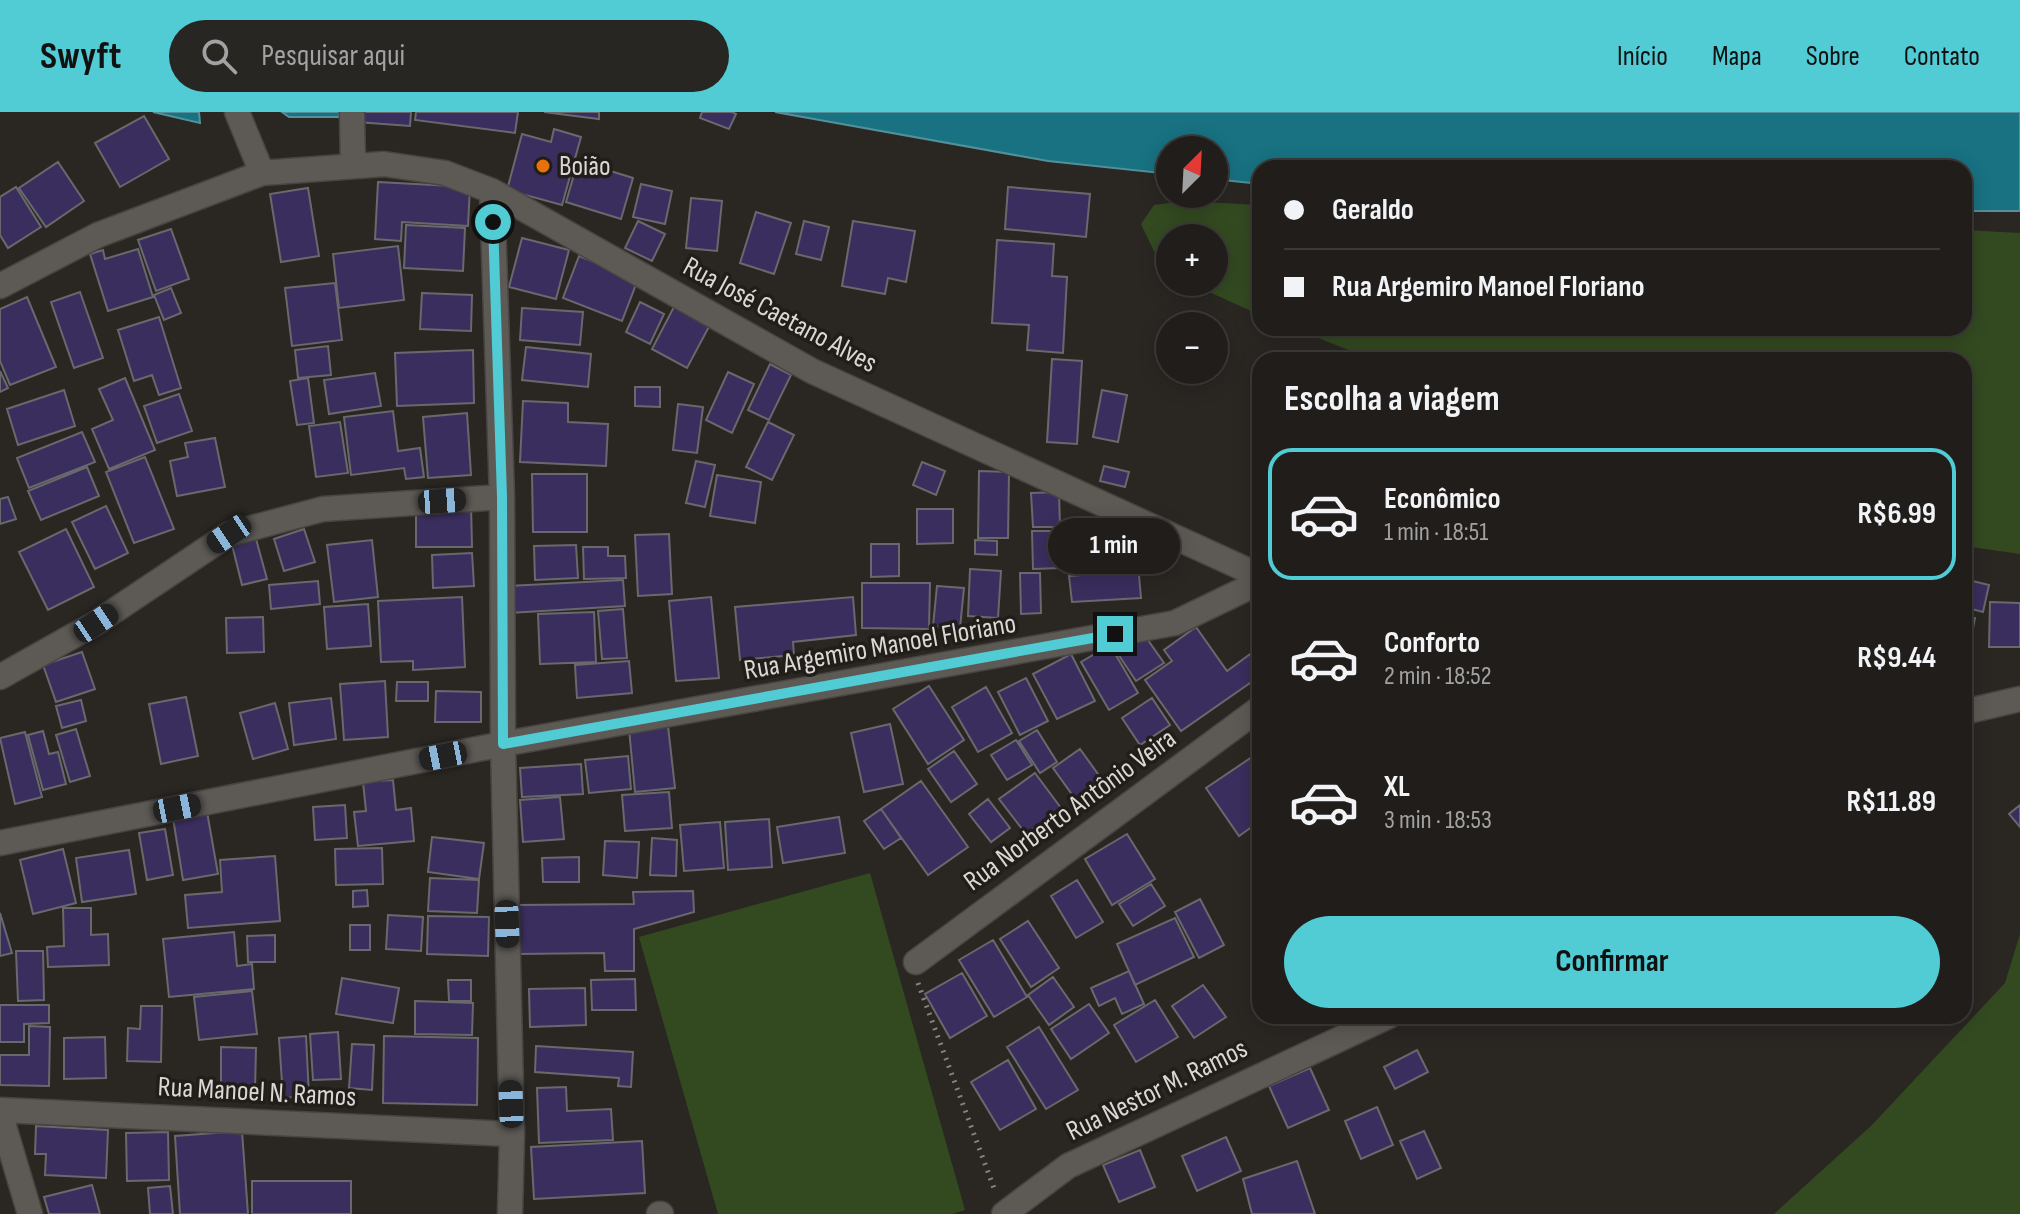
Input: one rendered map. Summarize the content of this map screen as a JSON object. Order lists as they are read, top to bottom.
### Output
{
  "streets": {
    "street": [
      "Rua José Caetano Alves",
      "Rua Argemiro Manoel Floriano",
      "Rua Norberto Antônio Veira",
      "Rua Nestor M. Ramos",
      "Rua Manoel N. Ramos"
    ]
  },
  "places": ["Boião"],
  "north": "top right",
  "page": {
    "header": "Swyft",
    "search": "Pesquisar aqui",
    "nav": [
      "Início",
      "Mapa",
      "Sobre",
      "Contato"
    ],
    "map_buttons": ["+", "−"],
    "banner": ["Geraldo", "Rua Argemiro Manoel Floriano"],
    "heading": "Escolha a viagem",
    "list": [
      {
        "name": "Econômico",
        "note": "1 min · 18:51",
        "value": "R$6.99"
      },
      {
        "name": "Conforto",
        "note": "2 min · 18:52",
        "value": "R$9.44"
      },
      {
        "name": "XL",
        "note": "3 min · 18:53",
        "value": "R$11.89"
      }
    ],
    "bubble": "1 min",
    "buttons": "Confirmar"
  }
}
